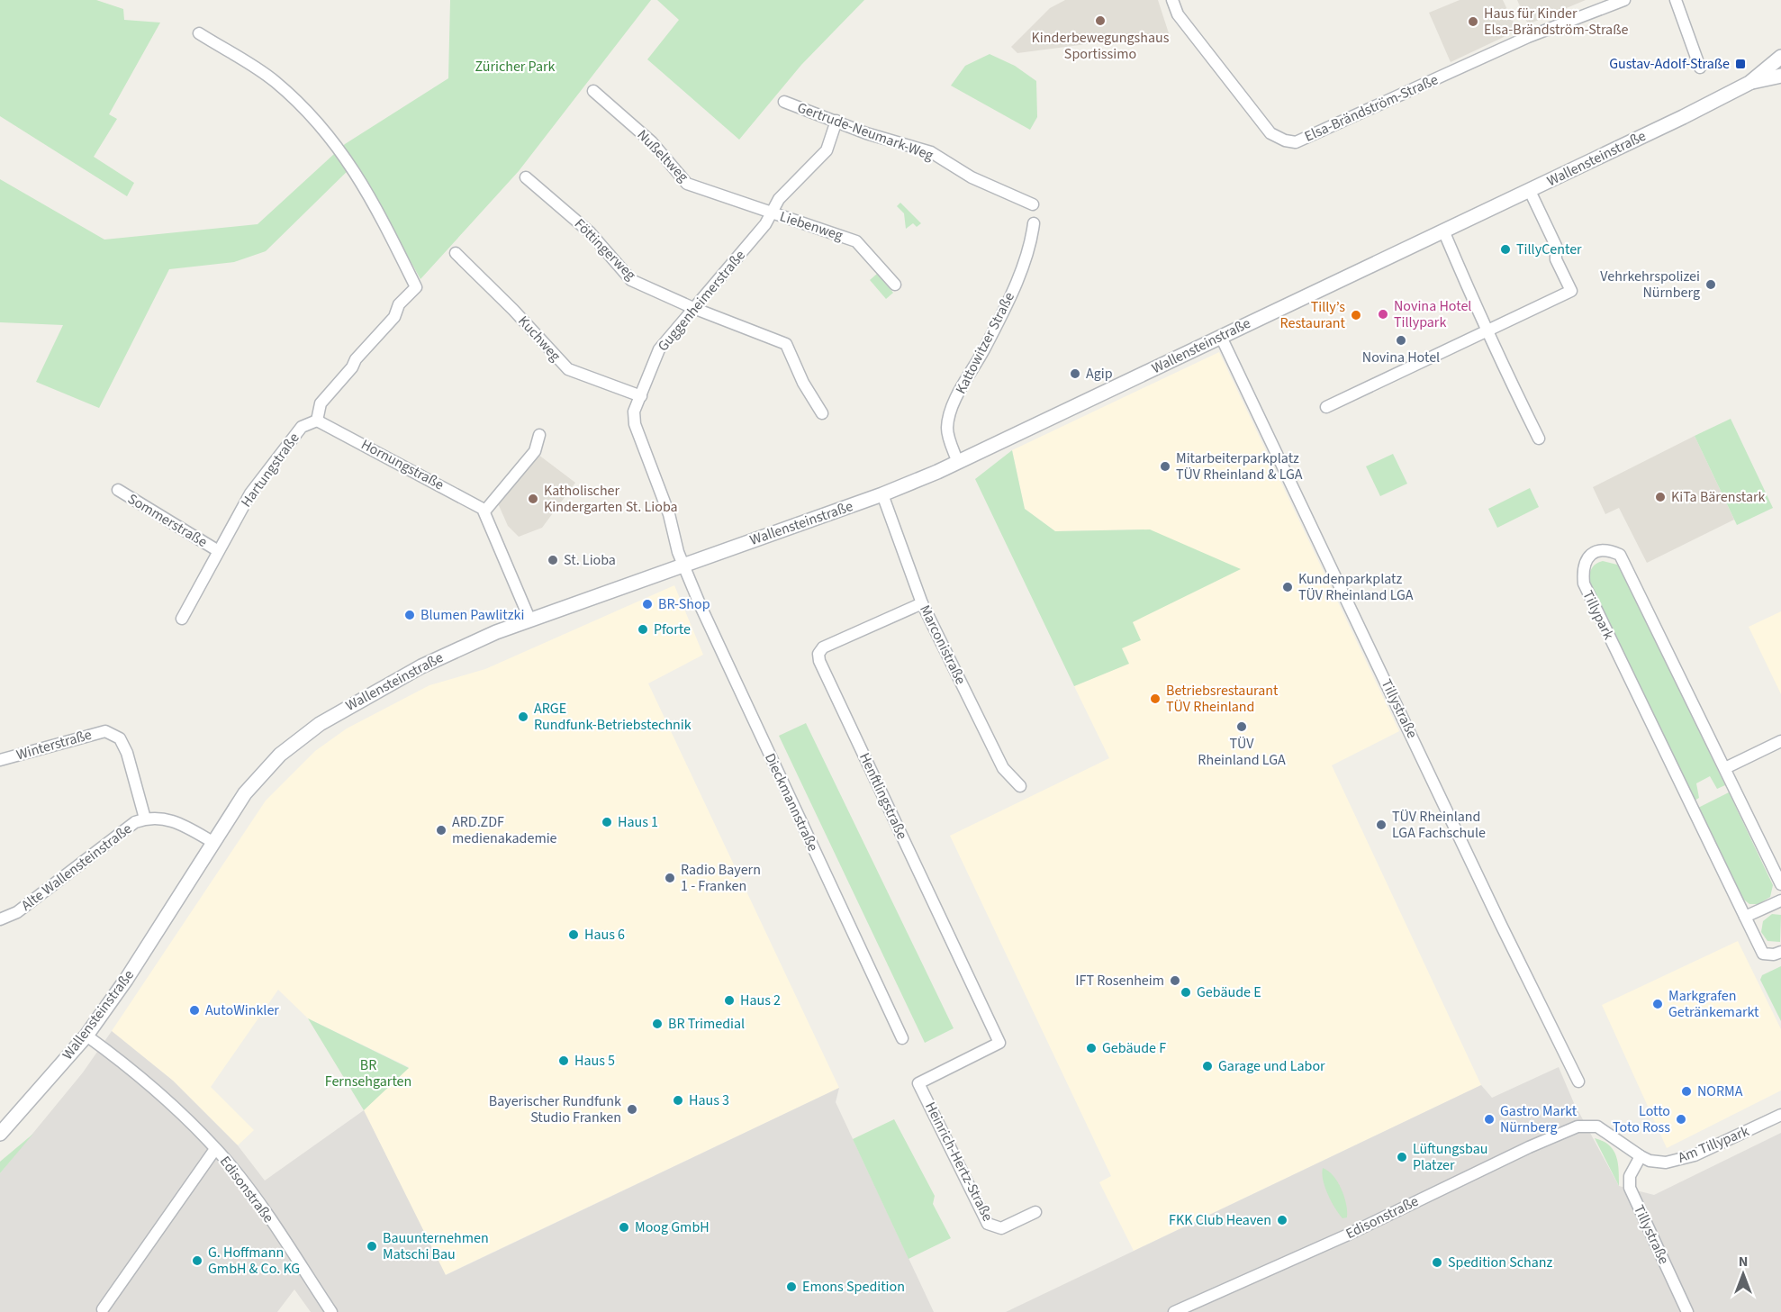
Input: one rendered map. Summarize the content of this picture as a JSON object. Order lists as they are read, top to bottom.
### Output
{
  "streets": {
    "street": [
      "Elsa-Brändström-Straße",
      "Gertrude-Neumark-Weg",
      "Nußeltweg",
      "Wallensteinstraße",
      "Liebenweg",
      "Föttingerweg",
      "Guggenheimerstraße",
      "Kuchweg",
      "Kattowitzer Straße",
      "Hornungstraße",
      "Hartungstraße",
      "Sommerstraße",
      "Tillypark",
      "Marconistraße",
      "Tillystraße",
      "Winterstraße",
      "Henftlingstraße",
      "Dieckmannstraße",
      "Alte Wallensteinstraße",
      "Am Tillypark",
      "Heinrich-Hertz-Straße",
      "Edisonstraße"
    ]
  },
  "crossings": [
    ["Gertrude-Neumark-Weg", "Guggenheimerstraße"],
    ["Nußeltweg", "Liebenweg"],
    ["Nußeltweg", "Guggenheimerstraße"],
    ["Wallensteinstraße", "Guggenheimerstraße"],
    ["Wallensteinstraße", "Kattowitzer Straße"],
    ["Wallensteinstraße", "Marconistraße"],
    ["Wallensteinstraße", "Tillystraße"],
    ["Wallensteinstraße", "Dieckmannstraße"],
    ["Wallensteinstraße", "Alte Wallensteinstraße"],
    ["Wallensteinstraße", "Edisonstraße"],
    ["Liebenweg", "Guggenheimerstraße"],
    ["Föttingerweg", "Guggenheimerstraße"],
    ["Guggenheimerstraße", "Kuchweg"],
    ["Guggenheimerstraße", "Dieckmannstraße"],
    ["Hornungstraße", "Hartungstraße"],
    ["Hartungstraße", "Sommerstraße"],
    ["Marconistraße", "Henftlingstraße"],
    ["Tillystraße", "Am Tillypark"],
    ["Winterstraße", "Alte Wallensteinstraße"],
    ["Henftlingstraße", "Heinrich-Hertz-Straße"],
    ["Am Tillypark", "Edisonstraße"]
  ],
  "parks": ["Züricher Park", "BR Fernsehgarten"],
  "places": {
    "other": [
      "Kinderbewegungshaus Sportissimo",
      "Haus für Kinder Elsa-Brändström-Straße",
      "TillyCenter",
      "Vehrkehrspolizei Nürnberg",
      "Novina Hotel Tillypark",
      "Tilly’s Restaurant",
      "Novina Hotel",
      "Agip",
      "Mitarbeiterparkplatz TÜV Rheinland & LGA",
      "KiTa Bärenstark",
      "Katholischer Kindergarten St. Lioba",
      "St. Lioba",
      "Kundenparkplatz TÜV Rheinland LGA",
      "BR-Shop",
      "Blumen Pawlitzki",
      "Pforte",
      "Betriebsrestaurant TÜV Rheinland",
      "ARGE Rundfunk-Betriebstechnik",
      "TÜV Rheinland LGA",
      "Haus 1",
      "TÜV Rheinland LGA Fachschule",
      "ARD.ZDF medienakademie",
      "Radio Bayern 1 - Franken",
      "Haus 6",
      "IFT Rosenheim",
      "Gebäude E",
      "Haus 2",
      "Markgrafen Getränkemarkt",
      "AutoWinkler",
      "BR Trimedial",
      "Gebäude F",
      "Haus 5",
      "Garage und Labor",
      "NORMA",
      "Haus 3",
      "Bayerischer Rundfunk Studio Franken",
      "Gastro Markt Nürnberg",
      "Lotto Toto Ross",
      "Lüftungsbau Platzer",
      "FKK Club Heaven",
      "Moog GmbH",
      "Bauunternehmen Matschi Bau",
      "G. Hoffmann GmbH & Co. KG",
      "Spedition Schanz",
      "Emons Spedition"
    ],
    "transit": ["Gustav-Adolf-Straße"]
  },
  "north": "top"
}
